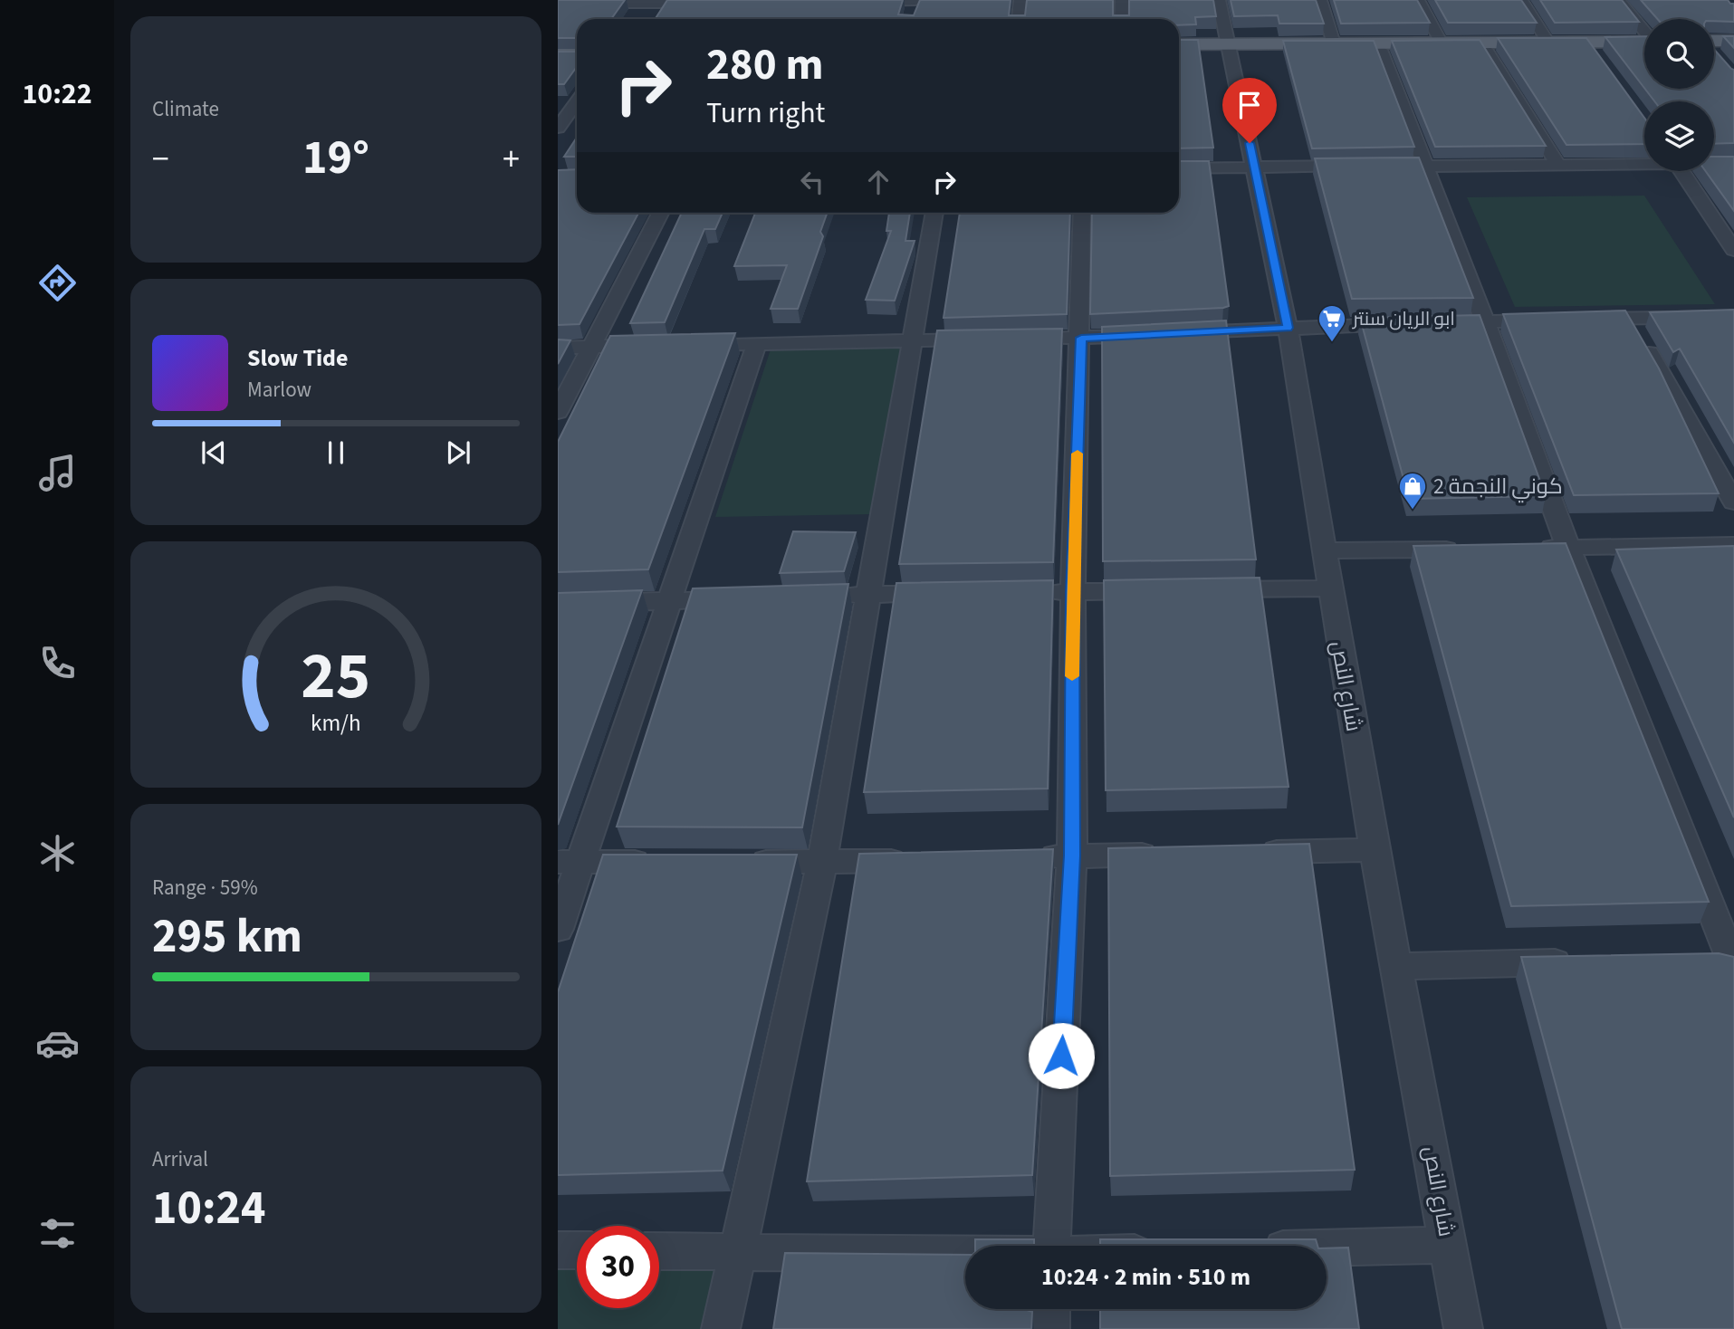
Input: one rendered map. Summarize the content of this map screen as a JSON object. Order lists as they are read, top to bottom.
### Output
{
  "streets": {
    "street": ["شارع النص"]
  },
  "places": {
    "supermarket": ["ابو الريان سنتر"],
    "shop": ["كوني النجمة 2"]
  },
  "page": {
    "tabs": "10:22",
    "tile": [
      "Climate",
      ["Range · 59%", "295 km"],
      ["Arrival", "10:24"]
    ],
    "turn": ["280 m", "Turn right"],
    "heat": ["−", "19°", "+"],
    "song": ["Slow Tide", "Marlow"],
    "limit": "30",
    "trip": "10:24 · 2 min · 510 m",
    "gauge": ["25", "km/h"]
  }
}
